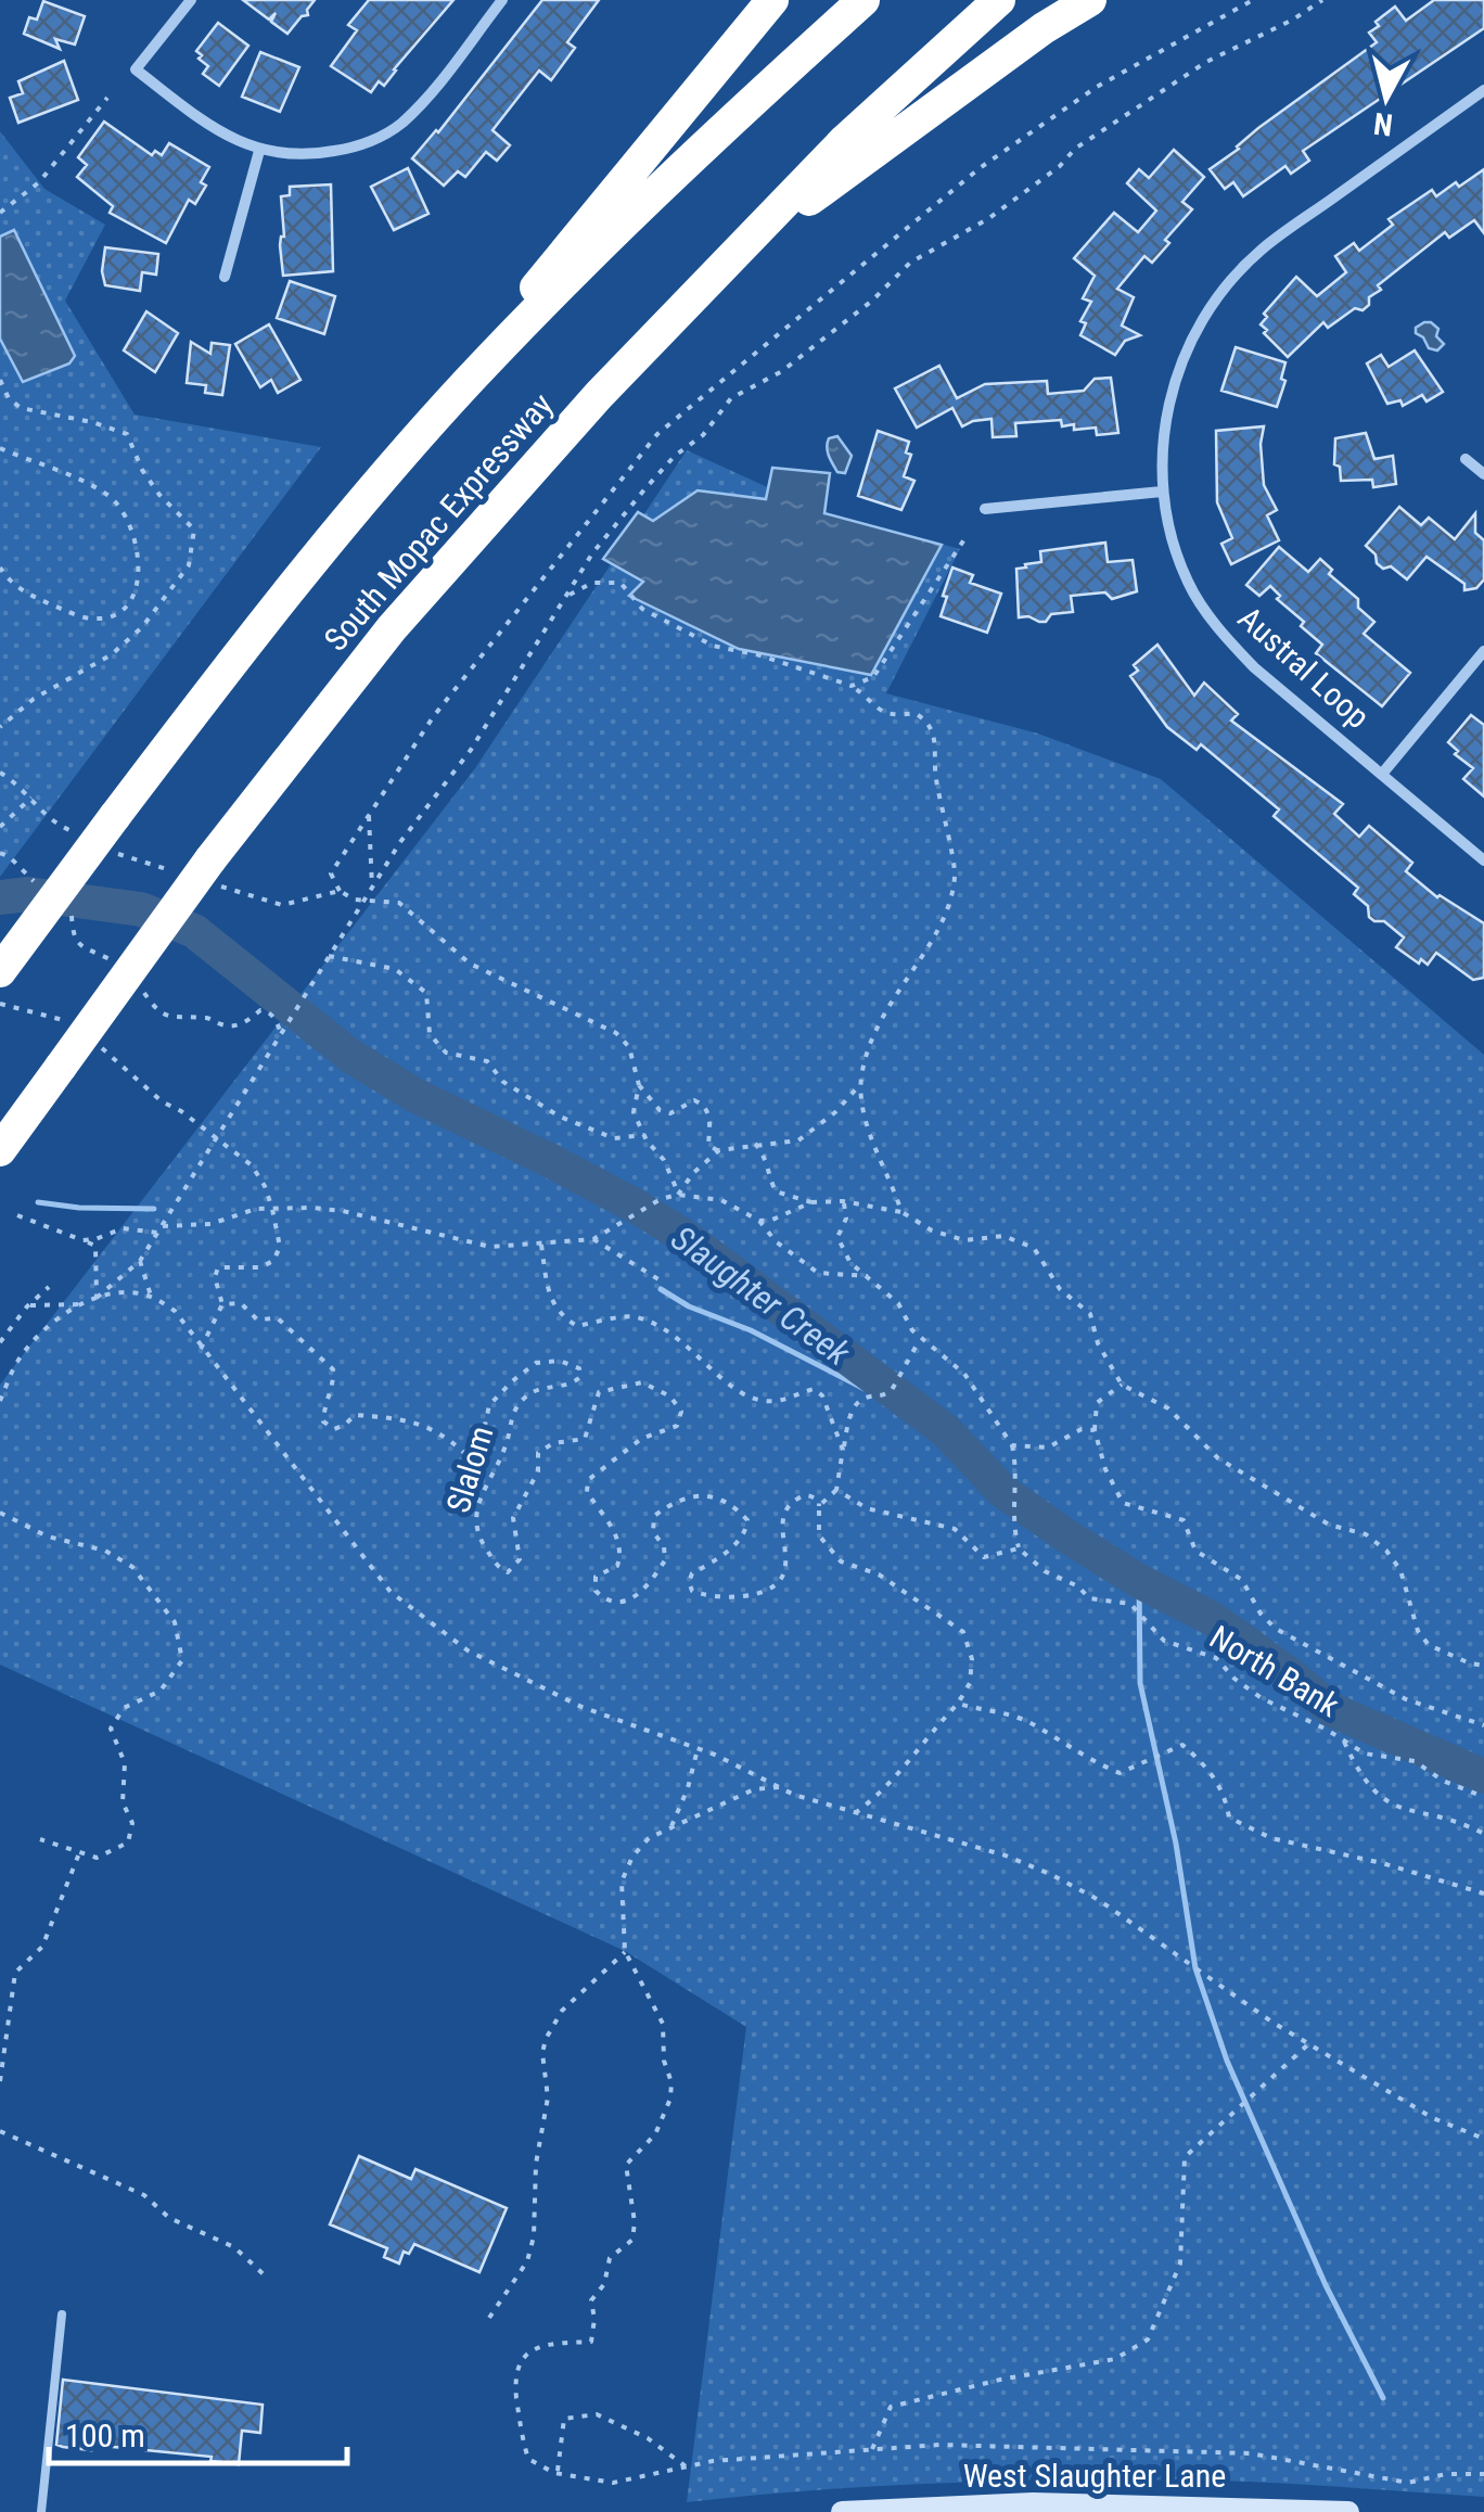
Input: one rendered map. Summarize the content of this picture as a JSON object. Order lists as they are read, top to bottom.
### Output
{
  "streets": {
    "highway": ["South Mopac Expressway"],
    "main road": ["West Slaughter Lane"],
    "street": ["Austral Loop"],
    "path": ["Slalom", "North Bank"]
  },
  "water": ["Slaughter Creek"],
  "scale_bar": "100 m",
  "north": "bottom"
}
